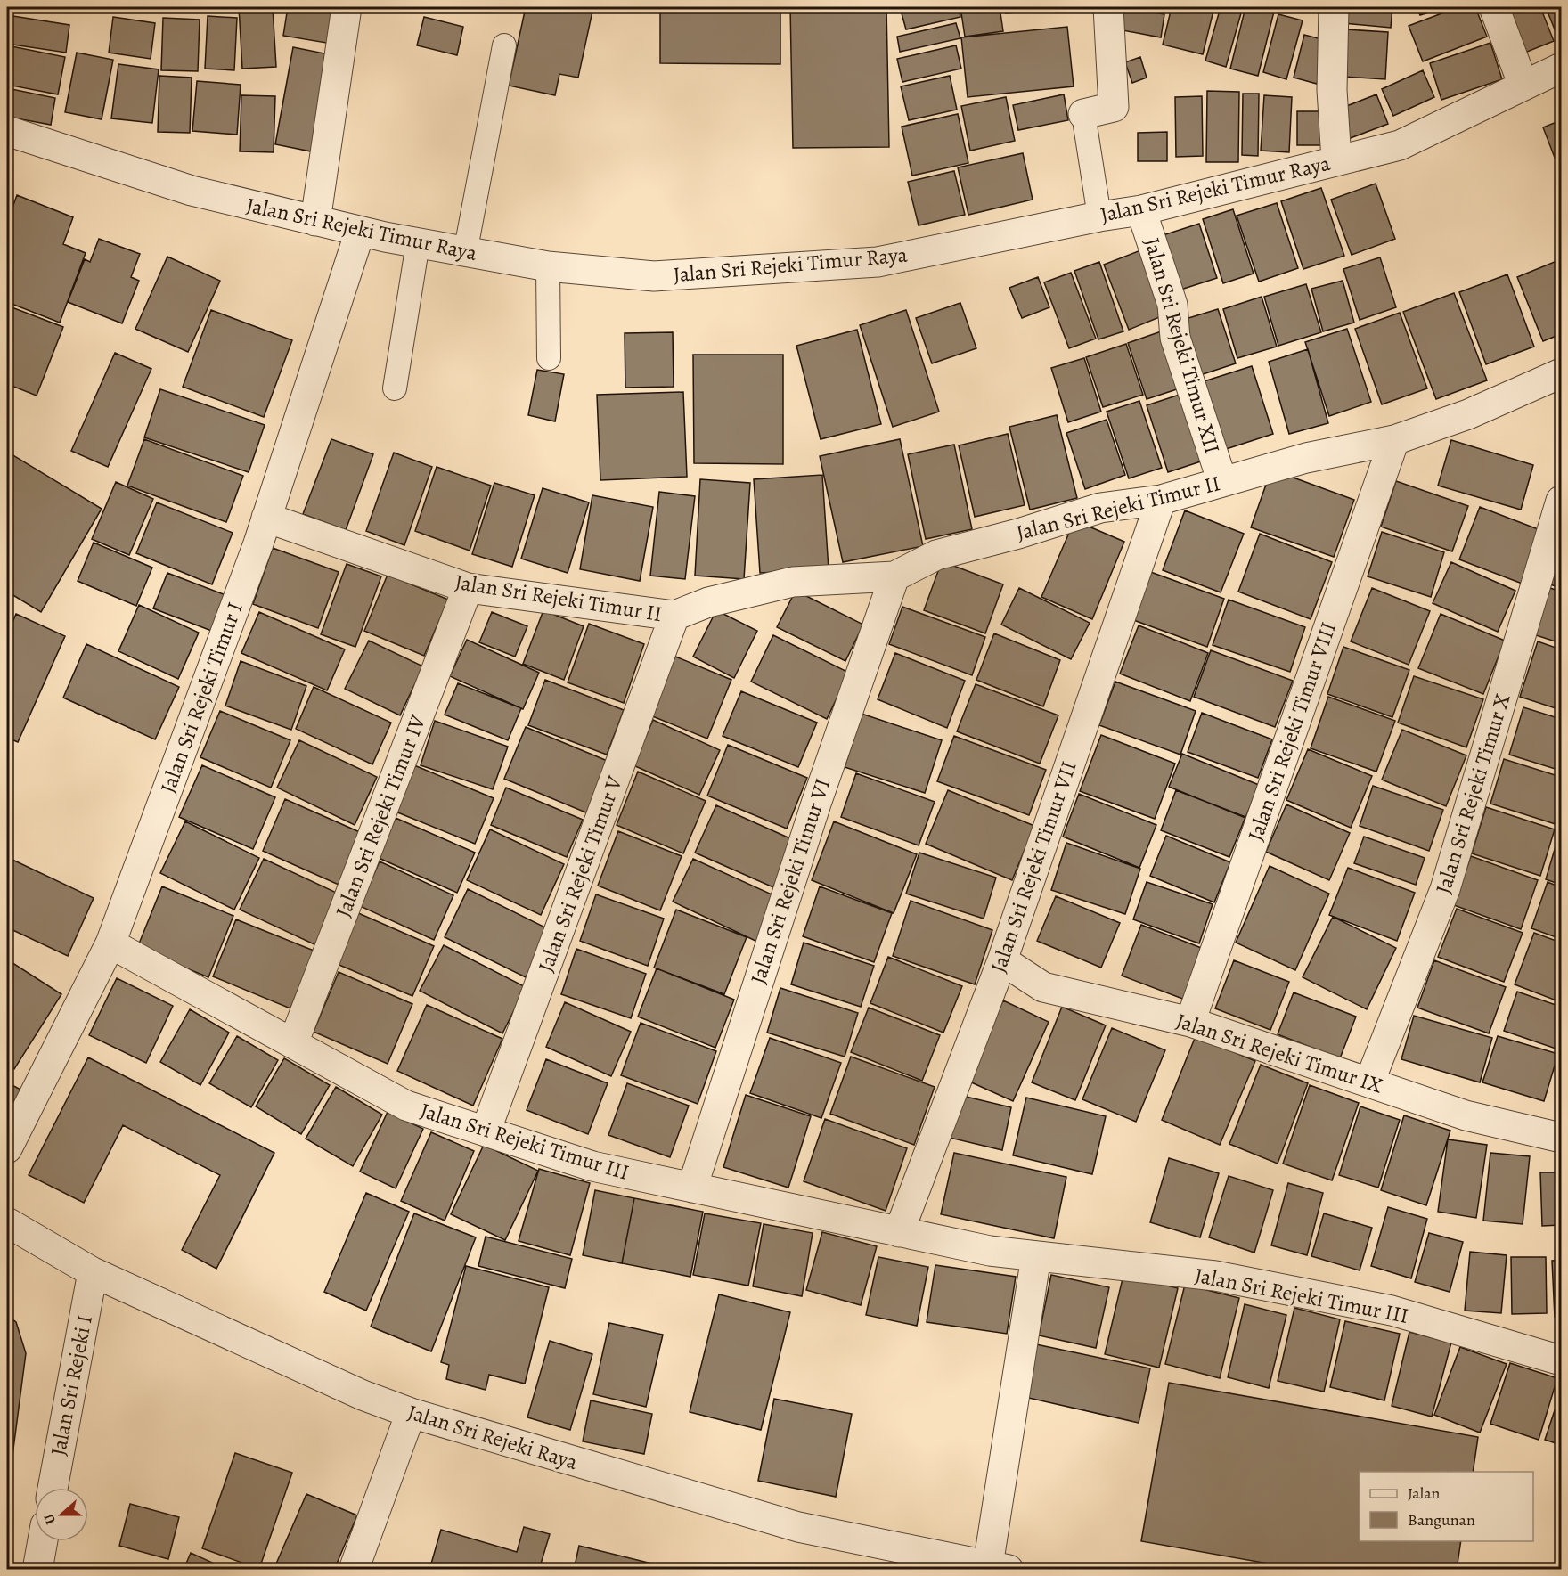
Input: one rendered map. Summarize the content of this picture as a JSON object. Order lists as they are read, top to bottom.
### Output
{
  "streets": {
    "street": [
      "Jalan Sri Rejeki Timur Raya",
      "Jalan Sri Rejeki Timur XII",
      "Jalan Sri Rejeki Timur II",
      "Jalan Sri Rejeki Timur I",
      "Jalan Sri Rejeki Timur VIII",
      "Jalan Sri Rejeki Timur X",
      "Jalan Sri Rejeki Timur IV",
      "Jalan Sri Rejeki Timur VII",
      "Jalan Sri Rejeki Timur V",
      "Jalan Sri Rejeki Timur VI",
      "Jalan Sri Rejeki Timur IX",
      "Jalan Sri Rejeki Timur III",
      "Jalan Sri Rejeki I",
      "Jalan Sri Rejeki Raya"
    ]
  },
  "crossings": [
    ["Jalan Sri Rejeki Timur Raya", "Jalan Sri Rejeki Timur XII"],
    ["Jalan Sri Rejeki Timur Raya", "Jalan Sri Rejeki Timur I"],
    ["Jalan Sri Rejeki Timur XII", "Jalan Sri Rejeki Timur II"],
    ["Jalan Sri Rejeki Timur II", "Jalan Sri Rejeki Timur I"],
    ["Jalan Sri Rejeki Timur II", "Jalan Sri Rejeki Timur VIII"],
    ["Jalan Sri Rejeki Timur II", "Jalan Sri Rejeki Timur IV"],
    ["Jalan Sri Rejeki Timur II", "Jalan Sri Rejeki Timur VII"],
    ["Jalan Sri Rejeki Timur II", "Jalan Sri Rejeki Timur V"],
    ["Jalan Sri Rejeki Timur II", "Jalan Sri Rejeki Timur VI"],
    ["Jalan Sri Rejeki Timur I", "Jalan Sri Rejeki Timur III"],
    ["Jalan Sri Rejeki Timur VIII", "Jalan Sri Rejeki Timur IX"],
    ["Jalan Sri Rejeki Timur X", "Jalan Sri Rejeki Timur IX"],
    ["Jalan Sri Rejeki Timur IV", "Jalan Sri Rejeki Timur III"],
    ["Jalan Sri Rejeki Timur VII", "Jalan Sri Rejeki Timur IX"],
    ["Jalan Sri Rejeki Timur VII", "Jalan Sri Rejeki Timur III"],
    ["Jalan Sri Rejeki Timur V", "Jalan Sri Rejeki Timur III"],
    ["Jalan Sri Rejeki Timur VI", "Jalan Sri Rejeki Timur III"],
    ["Jalan Sri Rejeki I", "Jalan Sri Rejeki Raya"]
  ],
  "legend": ["Jalan", "Bangunan"],
  "north": "left"
}
